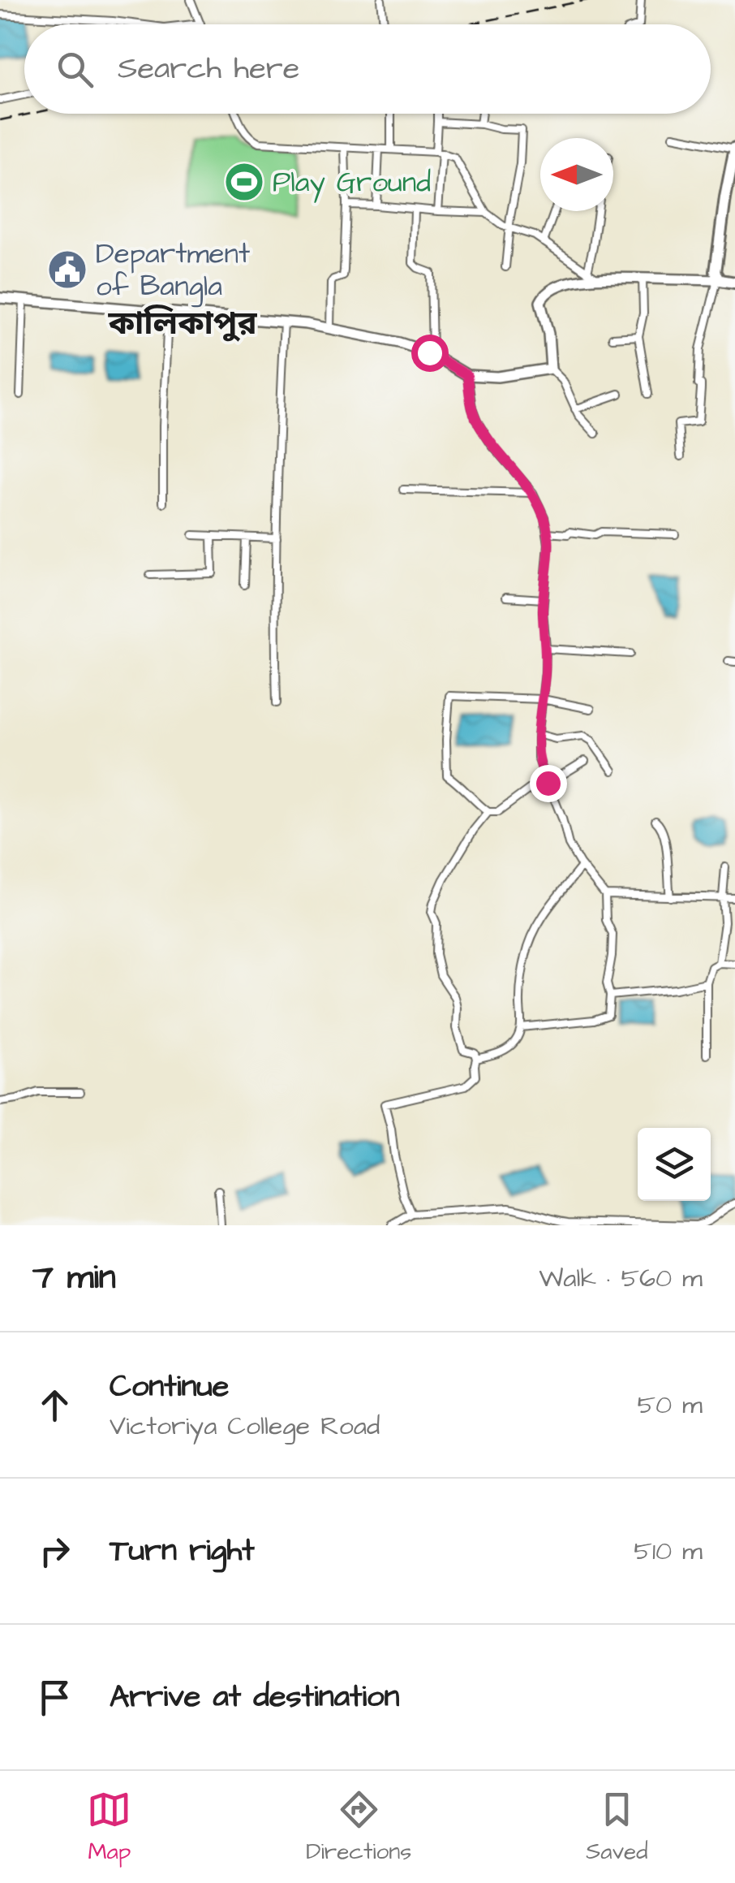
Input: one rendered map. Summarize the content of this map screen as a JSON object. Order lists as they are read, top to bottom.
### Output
{
  "districts": ["কালিকাপুর"],
  "places": {
    "sports": ["Play Ground"],
    "public building": ["Department of Bangla"]
  },
  "north": "left",
  "page": {
    "search": "Search here",
    "heading": ["7 min", "Walk · 560 m"],
    "list": [
      ["Continue", "Victoriya College Road", "50 m"],
      ["Turn right", "510 m"],
      "Arrive at destination"
    ],
    "nav": ["Map", "Directions", "Saved"]
  }
}
